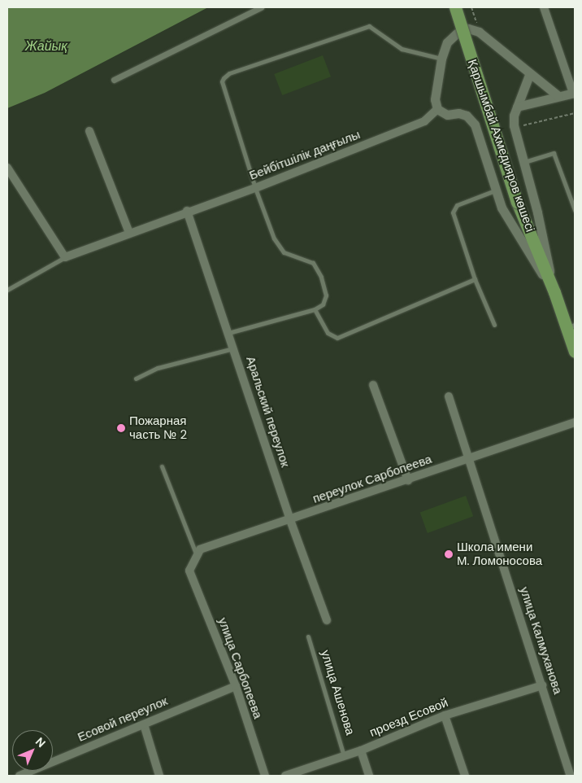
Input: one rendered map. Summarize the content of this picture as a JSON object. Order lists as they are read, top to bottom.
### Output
{
  "streets": {
    "main road": ["Қаршымбай Ахмедияров көшесі"],
    "street": [
      "Бейбітшілік даңғылы",
      "Аральский переулок",
      "переулок Сарбопеева",
      "улица Калмуханова",
      "улица Сарбопеева",
      "улица Ашенова",
      "проезд Есовой",
      "Есовой переулок"
    ]
  },
  "crossings": [
    ["Бейбітшілік даңғылы", "Аральский переулок"],
    ["Аральский переулок", "переулок Сарбопеева"],
    ["переулок Сарбопеева", "улица Калмуханова"],
    ["переулок Сарбопеева", "улица Сарбопеева"],
    ["улица Калмуханова", "проезд Есовой"],
    ["улица Сарбопеева", "Есовой переулок"],
    ["улица Ашенова", "проезд Есовой"]
  ],
  "water": ["Жайық"],
  "places": ["Пожарная часть № 2", "Школа имени М. Ломоносова"],
  "north": "top right"
}
